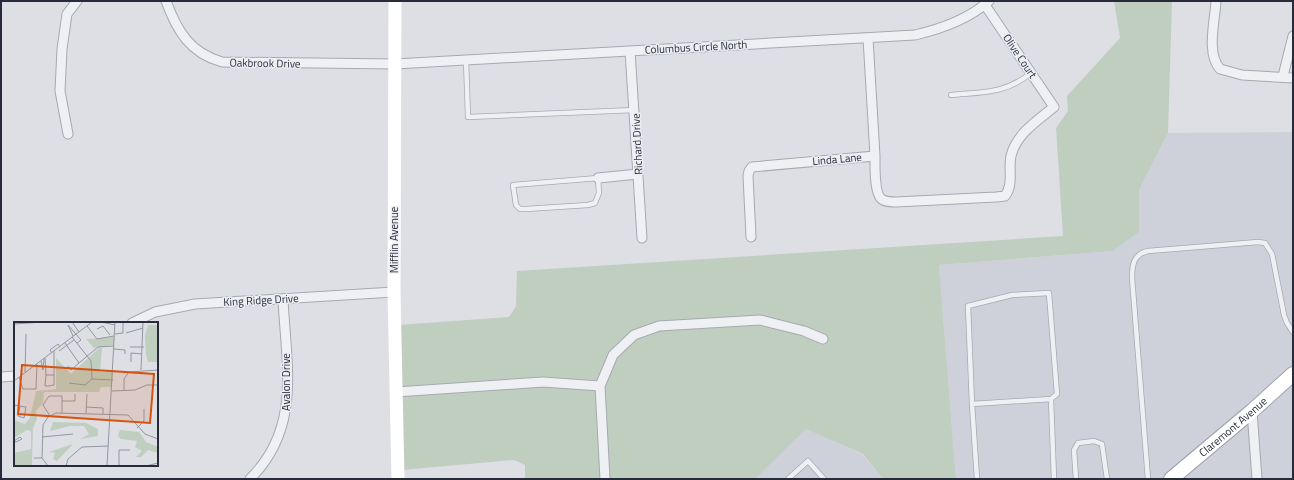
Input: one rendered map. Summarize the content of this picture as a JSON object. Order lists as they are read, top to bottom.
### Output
{
  "streets": {
    "main road": ["Claremont Avenue"],
    "street": [
      "Columbus Circle North",
      "Olive Court",
      "Oakbrook Drive",
      "Richard Drive",
      "Linda Lane",
      "Mifflin Avenue",
      "King Ridge Drive",
      "Avalon Drive"
    ]
  },
  "crossings": [
    ["Columbus Circle North", "Olive Court"],
    ["Columbus Circle North", "Oakbrook Drive"],
    ["Columbus Circle North", "Richard Drive"],
    ["Columbus Circle North", "Linda Lane"],
    ["Columbus Circle North", "Mifflin Avenue"],
    ["Olive Court", "Linda Lane"],
    ["Oakbrook Drive", "Mifflin Avenue"],
    ["Mifflin Avenue", "King Ridge Drive"],
    ["King Ridge Drive", "Avalon Drive"]
  ]
}
